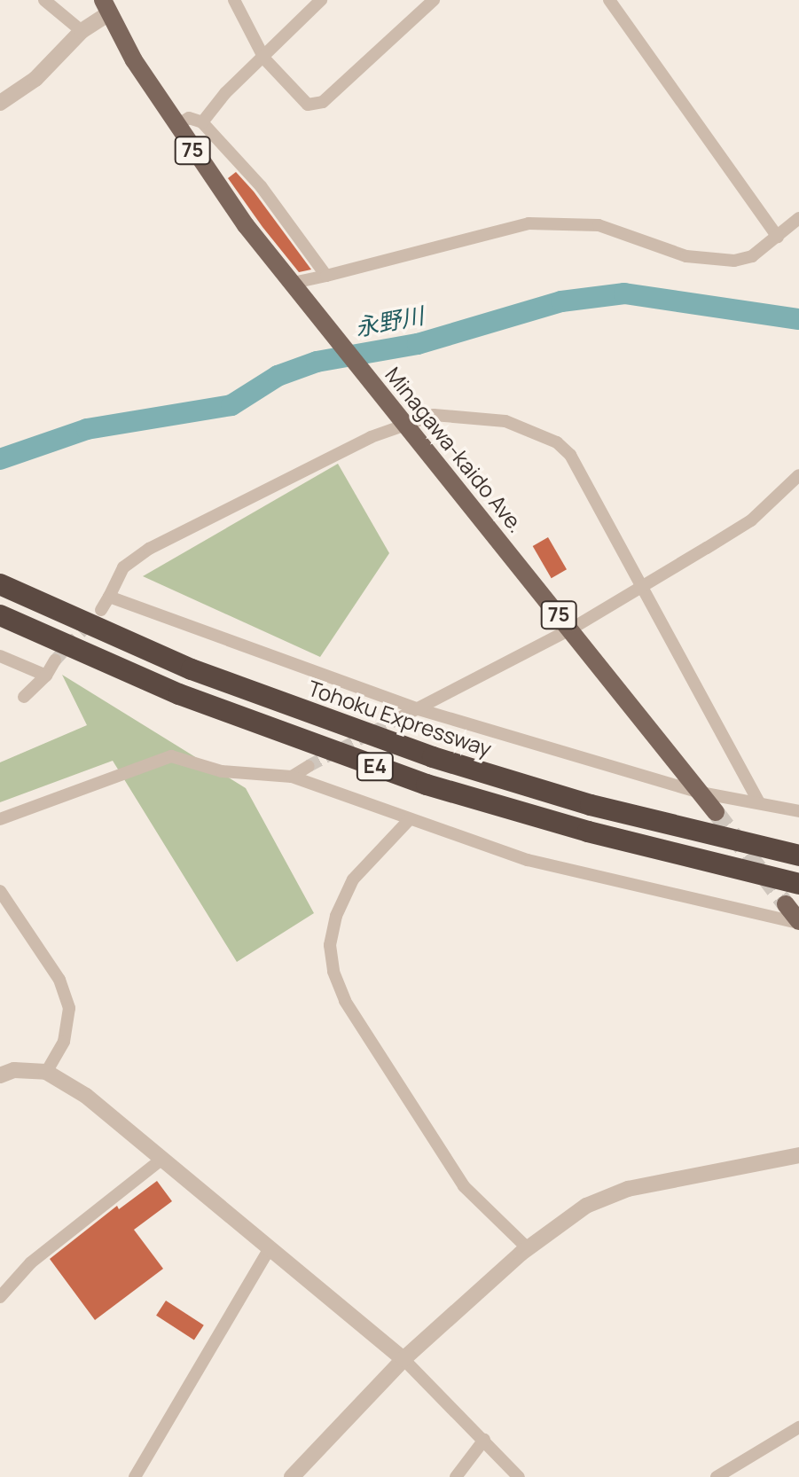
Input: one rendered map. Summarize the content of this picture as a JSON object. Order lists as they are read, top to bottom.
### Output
{
  "streets": {
    "highway": ["Tohoku Expressway", "E4"],
    "main road": ["75", "Minagawa-kaido Ave."]
  },
  "water": ["永野川"]
}
